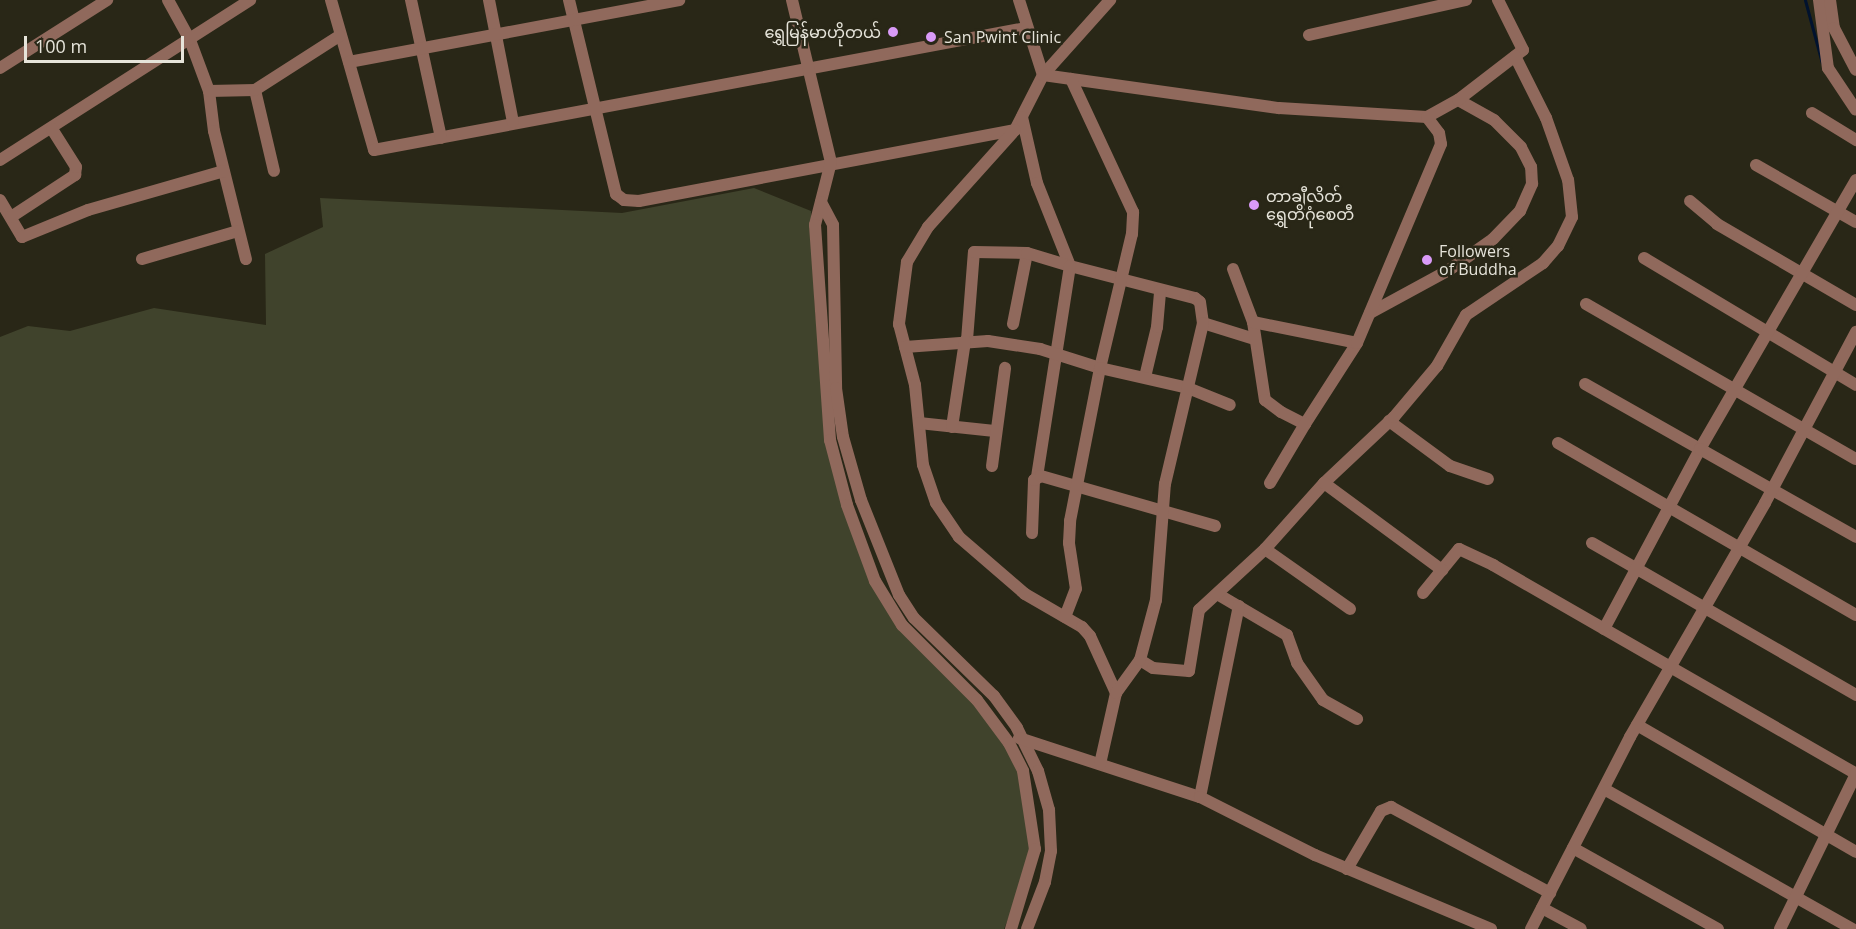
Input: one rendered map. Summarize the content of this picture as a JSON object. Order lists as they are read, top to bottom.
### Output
{
  "places": [
    "ရွှေမြန်မာဟိုတယ်",
    "San Pwint Clinic",
    "တာချီလိတ် ရွှေတိဂုံစေတီ",
    "Followers of Buddha"
  ],
  "scale_bar": "100 m"
}
